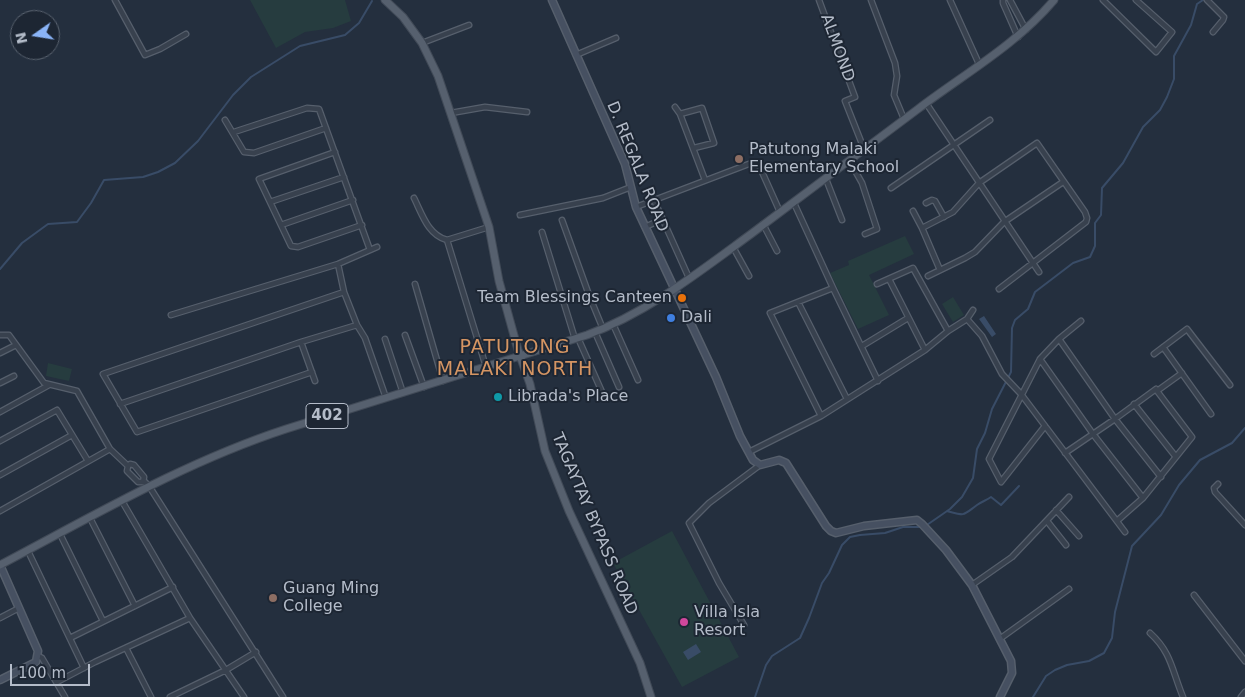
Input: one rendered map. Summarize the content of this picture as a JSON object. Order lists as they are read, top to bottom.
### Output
{
  "streets": {
    "main road": ["402", "TAGAYTAY BYPASS ROAD"],
    "street": ["ALMOND", "D. REGALA ROAD"]
  },
  "crossings": [
    ["ALMOND", "402"],
    ["D. REGALA ROAD", "402"],
    ["402", "TAGAYTAY BYPASS ROAD"]
  ],
  "districts": ["PATUTONG MALAKI NORTH"],
  "places": [
    "Patutong Malaki Elementary School",
    "Team Blessings Canteen",
    "Dali",
    "Librada's Place",
    "Guang Ming College",
    "Villa Isla Resort"
  ],
  "scale_bar": "100 m",
  "north": "left"
}
